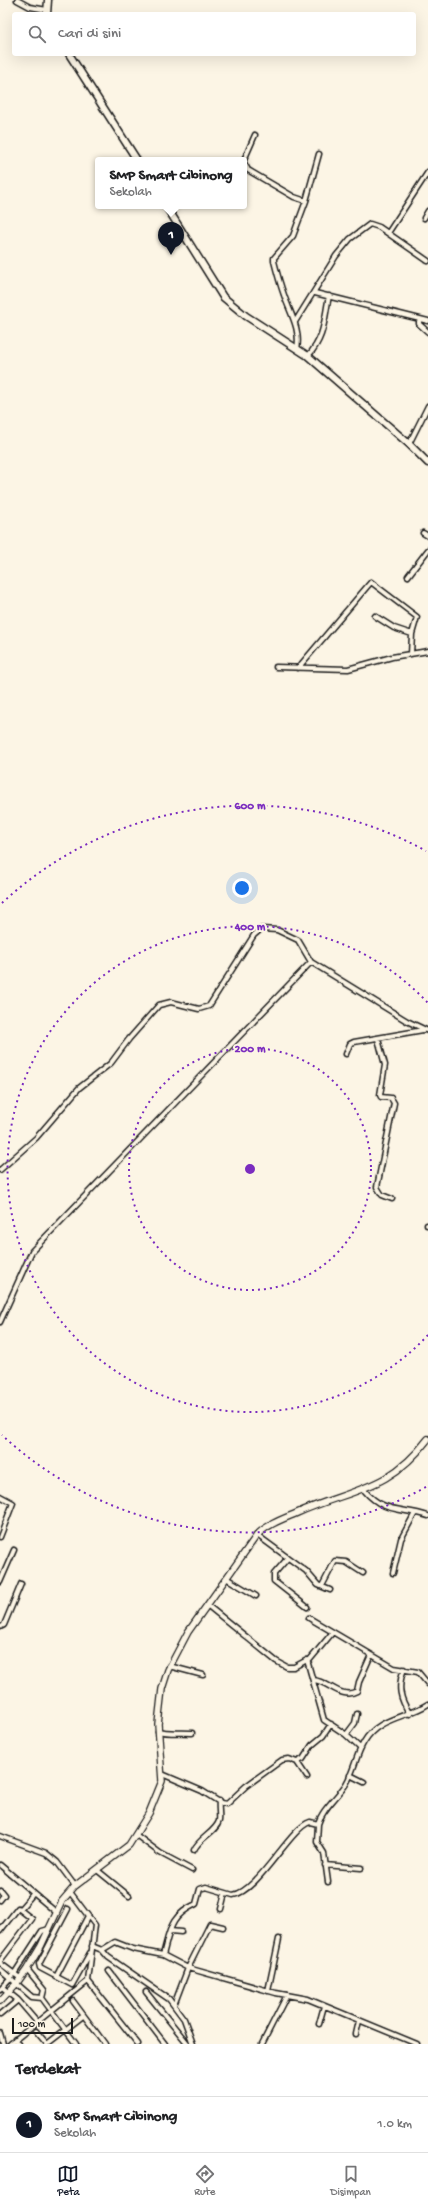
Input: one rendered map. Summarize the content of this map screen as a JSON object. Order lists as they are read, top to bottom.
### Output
{
  "scale_bar": "100 m",
  "page": {
    "search": "Cari di sini",
    "popup": ["SMP Smart Cibinong", "Sekolah"],
    "pins": "1",
    "scale": "100 m",
    "heading": "Terdekat",
    "list": [
      {
        "mark": "1",
        "name": "SMP Smart Cibinong",
        "note": "Sekolah",
        "value": "1.0 km"
      }
    ],
    "nav": ["Peta", "Rute", "Disimpan"]
  },
  "rings": ["600 m", "400 m", "200 m"]
}
